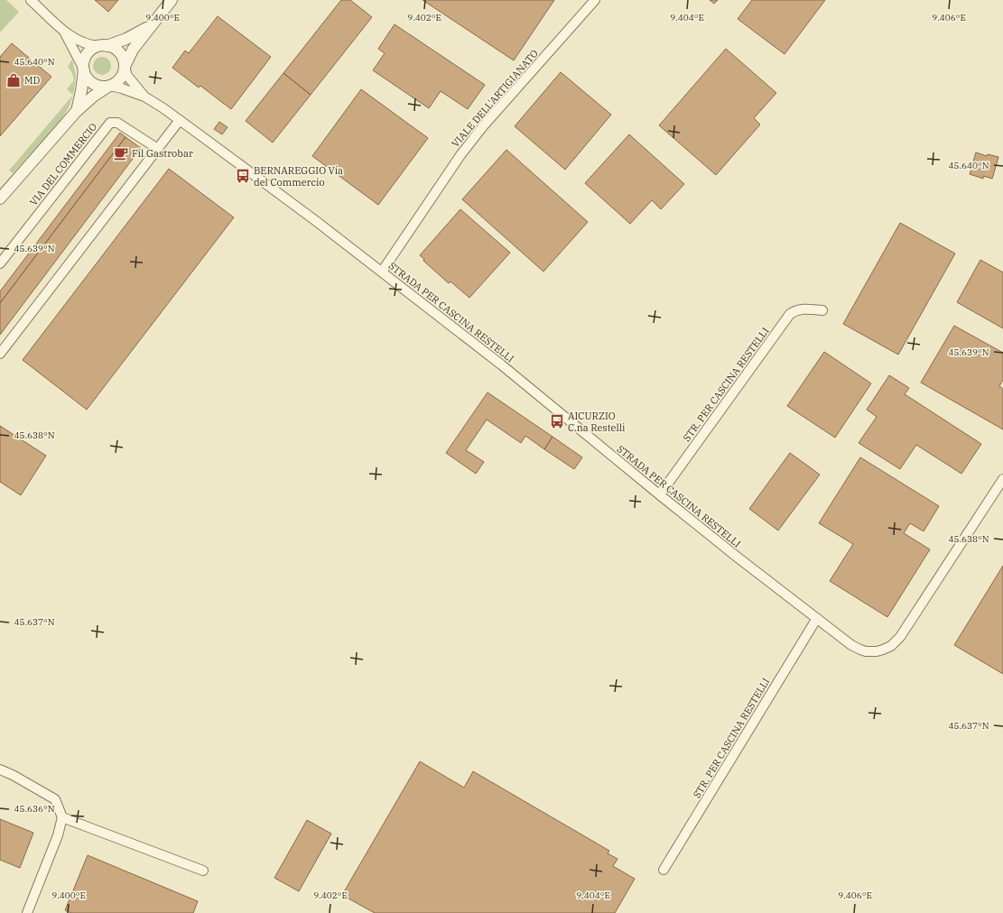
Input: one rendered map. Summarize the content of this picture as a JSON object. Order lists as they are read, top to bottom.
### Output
{
  "streets": {
    "street": [
      "VIALE DELL'ARTIGIANATO",
      "VIA DEL COMMERCIO",
      "STRADA PER CASCINA RESTELLI",
      "STR. PER CASCINA RESTELLI"
    ]
  },
  "crossings": [
    ["VIALE DELL'ARTIGIANATO", "STRADA PER CASCINA RESTELLI"],
    ["STRADA PER CASCINA RESTELLI", "STR. PER CASCINA RESTELLI"]
  ],
  "places": {
    "shop": ["MD"],
    "cafe": ["Fil Gastrobar"],
    "bus stop": ["BERNAREGGIO Via del Commercio", "AICURZIO C.na Restelli"]
  },
  "coordinates": [
    "9.400°E",
    "9.402°E",
    "9.404°E",
    "9.406°E",
    "45.640°N",
    "45.639°N",
    "45.638°N",
    "45.637°N",
    "45.636°N"
  ]
}
